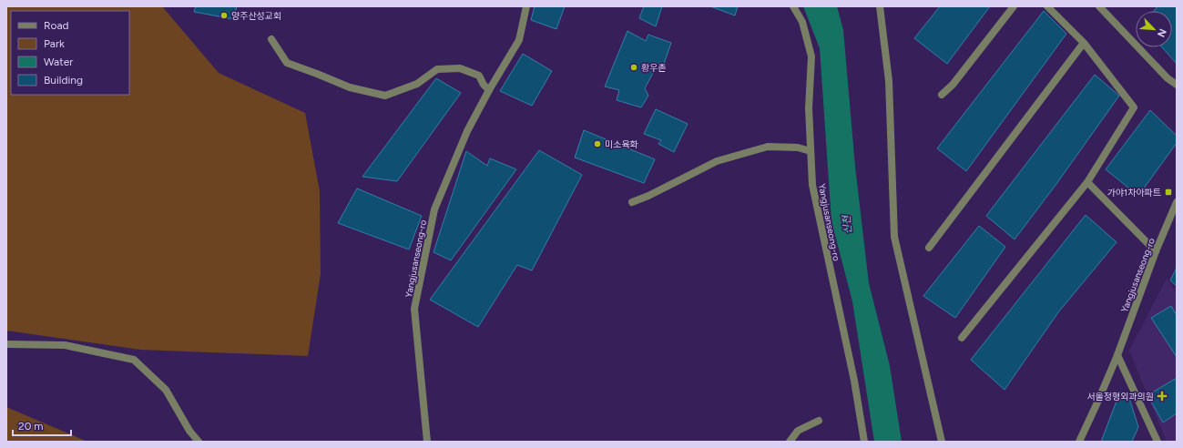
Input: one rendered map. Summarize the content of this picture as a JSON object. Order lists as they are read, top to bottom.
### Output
{
  "streets": {
    "street": ["Yangjusanseong-ro"]
  },
  "water": ["신천"],
  "places": {
    "other": ["양주산성교회", "황우촌", "미소육화"],
    "transit": ["가야1차아파트"],
    "health": ["서울정형외과의원"]
  },
  "legend": [
    "Road",
    "Park",
    "Water",
    "Building"
  ],
  "scale_bar": "20 m",
  "north": "bottom right"
}
